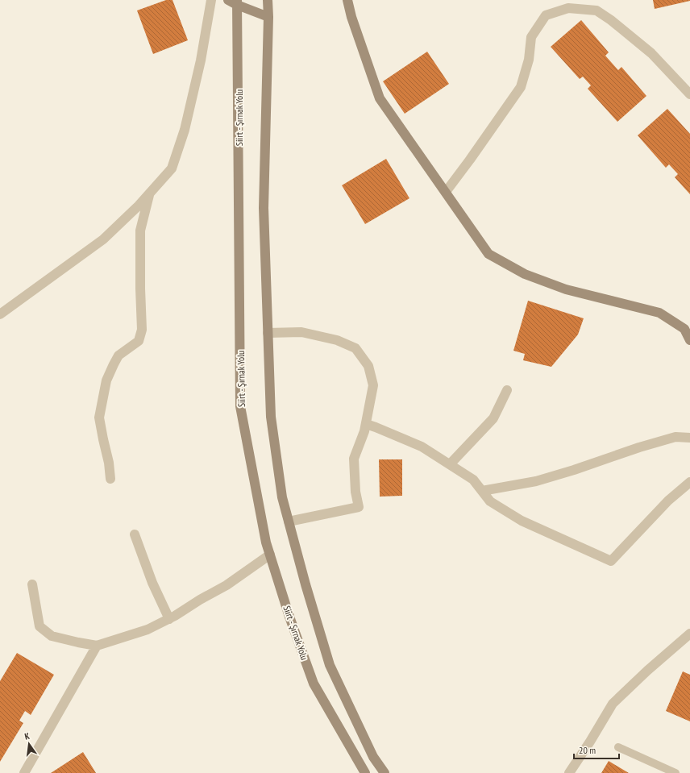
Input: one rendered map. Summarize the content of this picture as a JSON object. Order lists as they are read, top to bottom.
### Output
{
  "streets": {
    "street": ["Siirt - Şırnak Yolu"]
  },
  "scale_bar": "20 m",
  "north": "top"
}
